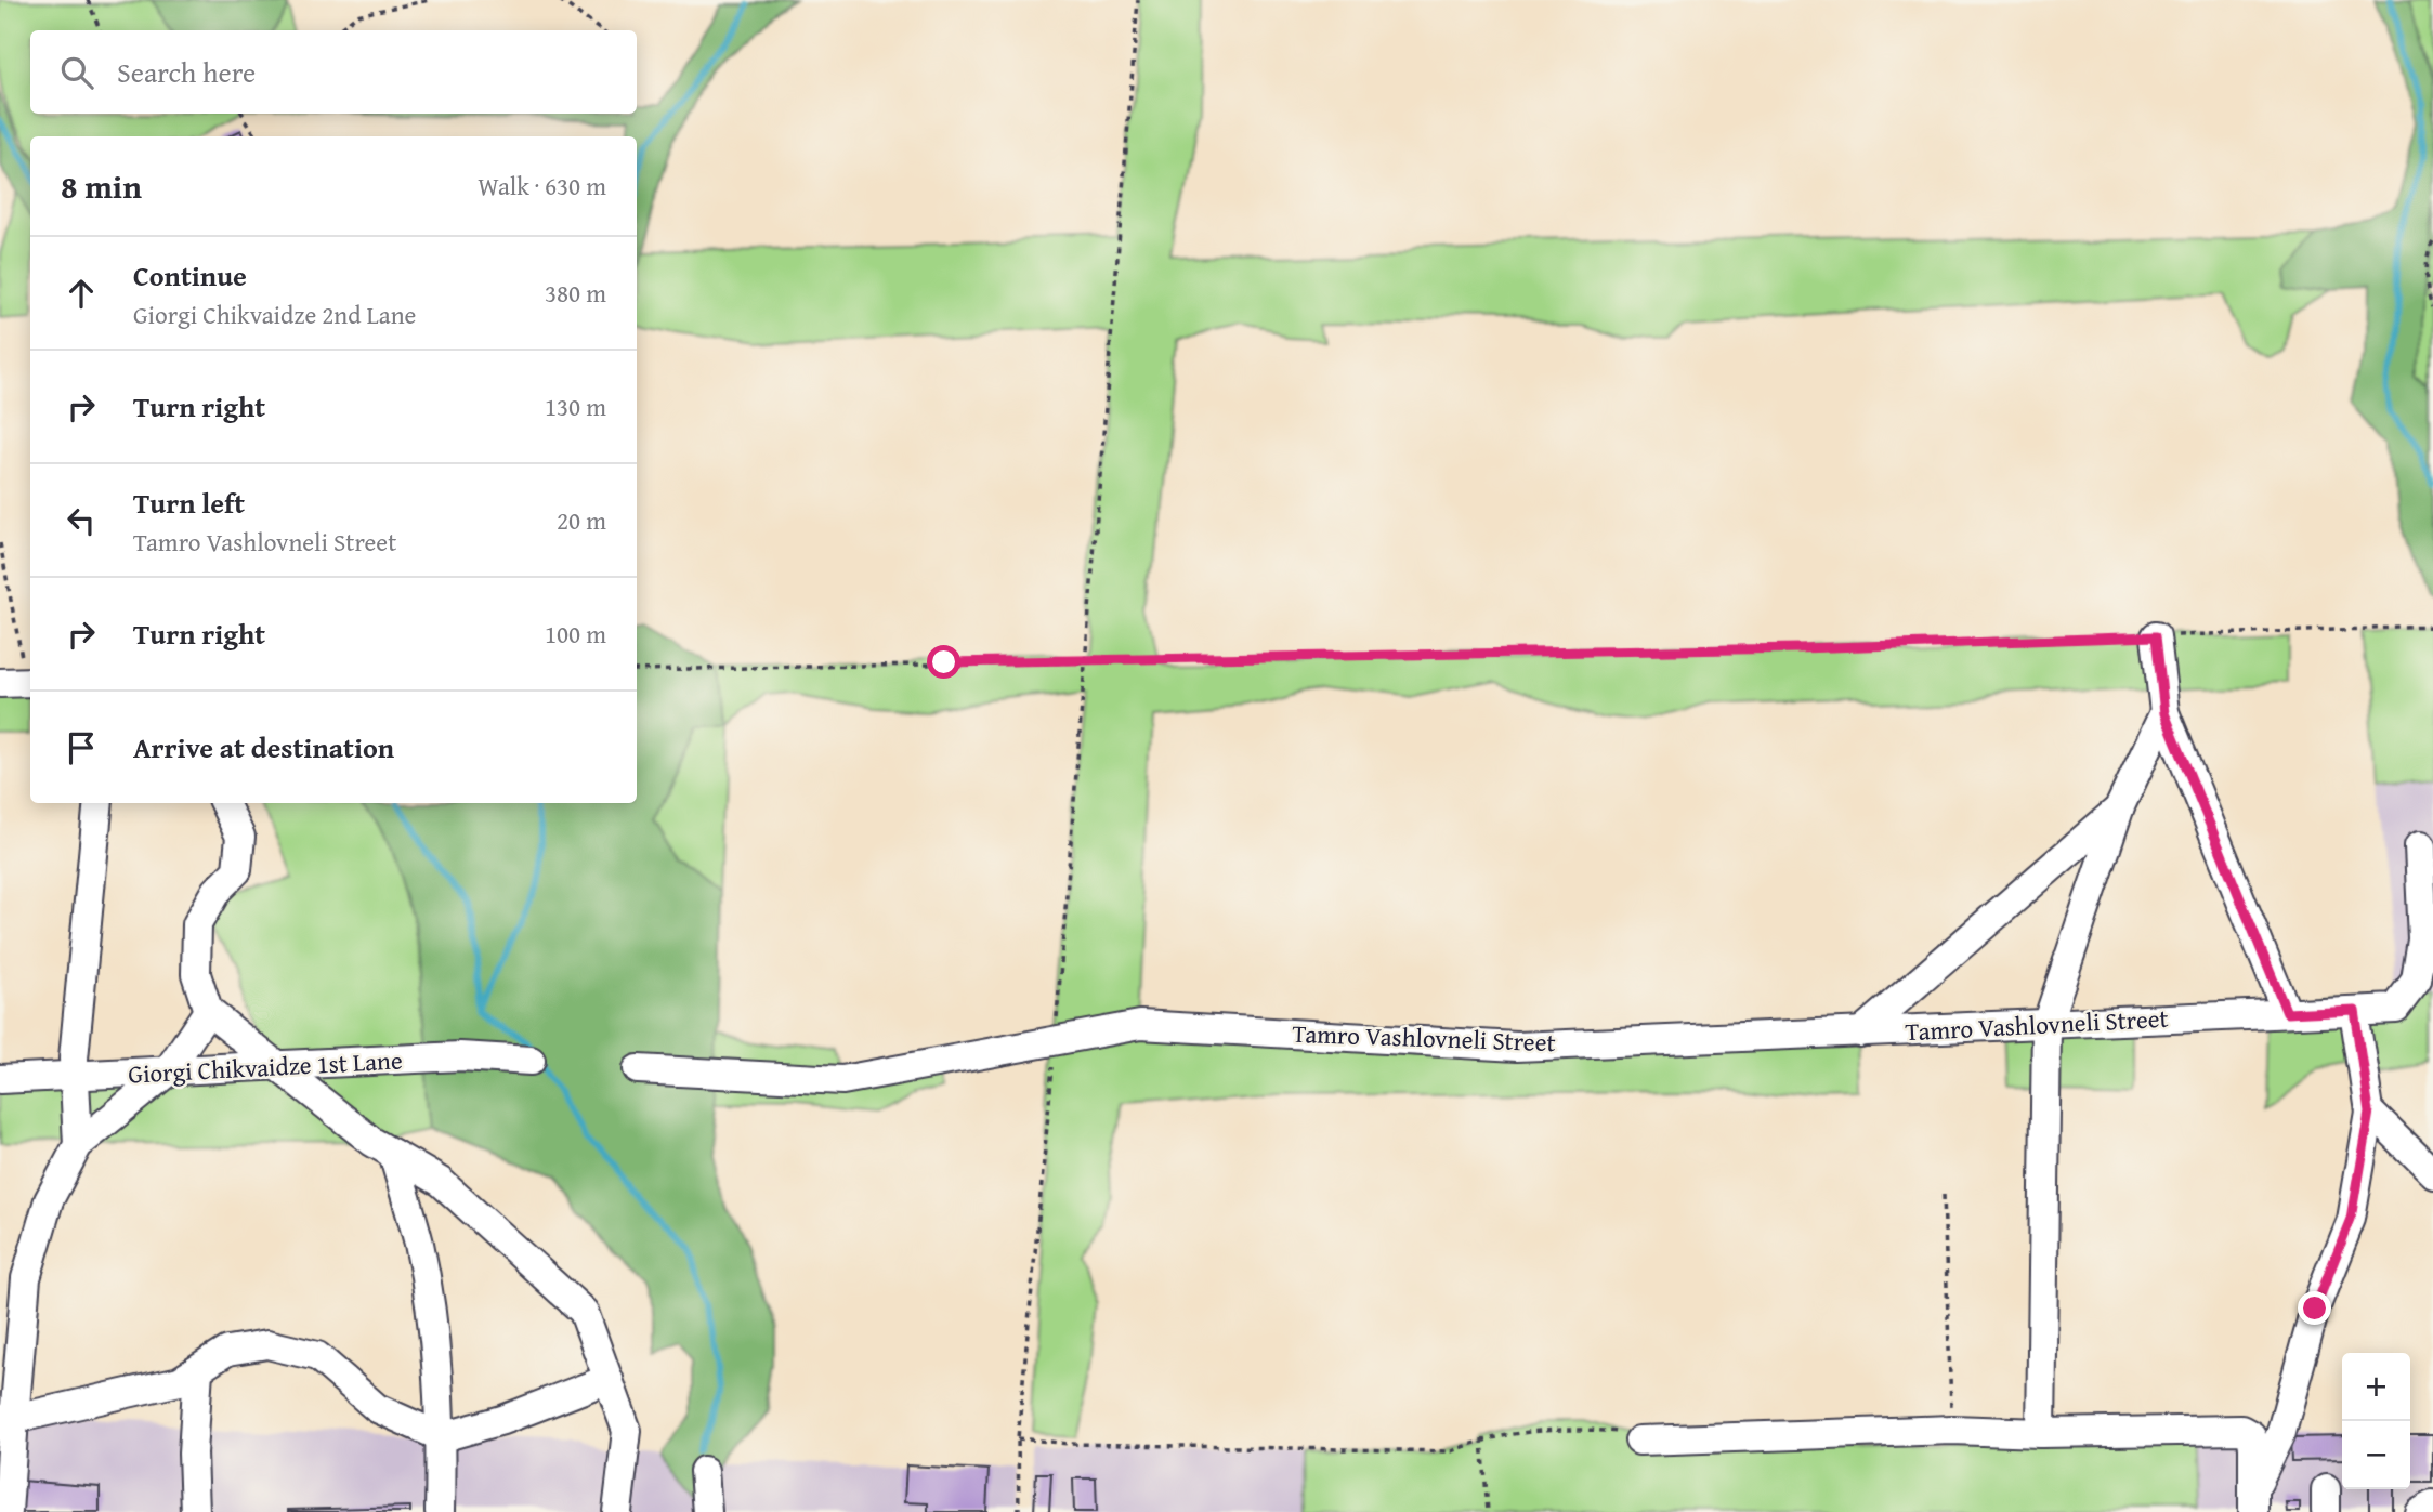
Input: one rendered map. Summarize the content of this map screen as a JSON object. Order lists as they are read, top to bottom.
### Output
{
  "streets": {
    "lane": ["Tamro Vashlovneli Street", "Giorgi Chikvaidze 1st Lane"]
  },
  "page": {
    "search": "Search here",
    "heading": ["8 min", "Walk · 630 m"],
    "list": [
      ["Continue", "Giorgi Chikvaidze 2nd Lane", "380 m"],
      ["Turn right", "130 m"],
      ["Turn left", "Tamro Vashlovneli Street", "20 m"],
      ["Turn right", "100 m"],
      "Arrive at destination"
    ],
    "map_buttons": ["+", "−"]
  }
}
